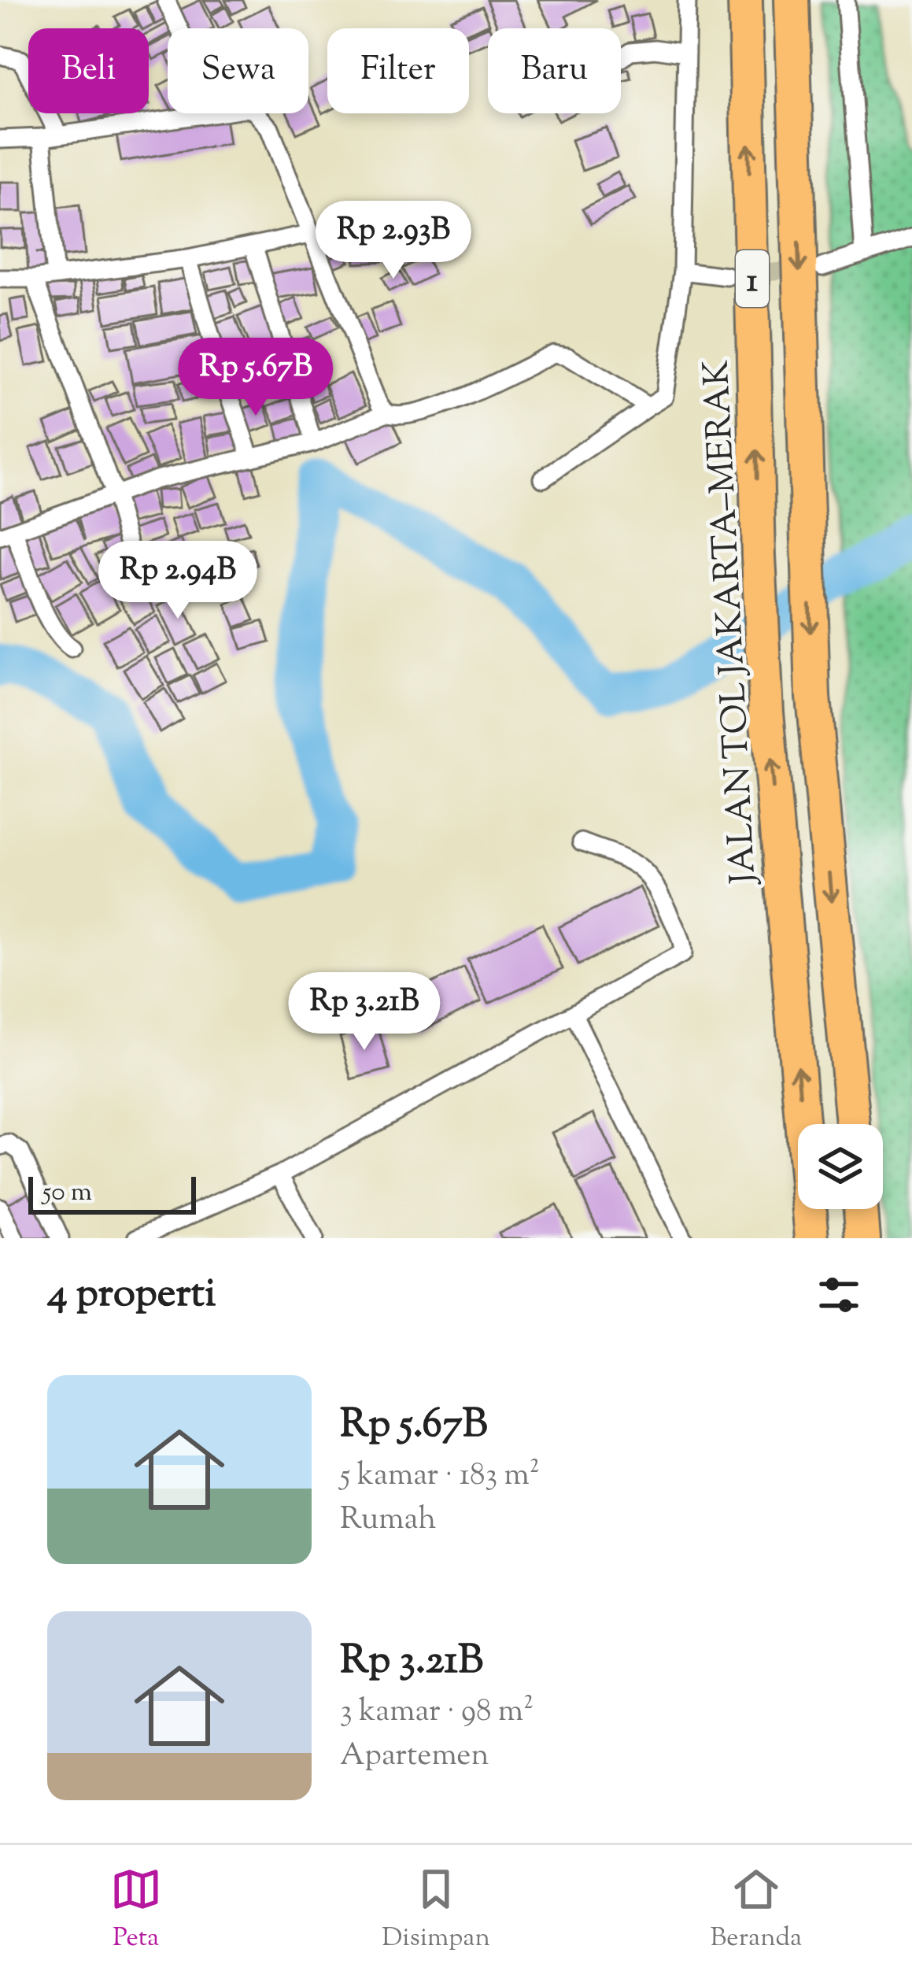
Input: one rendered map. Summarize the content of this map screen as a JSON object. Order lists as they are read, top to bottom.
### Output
{
  "streets": {
    "highway": ["1", "JALAN TOL JAKARTA–MERAK"]
  },
  "scale_bar": "50 m",
  "page": {
    "chip": [
      "Beli",
      "Sewa",
      "Filter",
      "Baru"
    ],
    "price": [
      "Rp 2.93B",
      "Rp 5.67B",
      "Rp 2.94B",
      "Rp 3.21B"
    ],
    "scale": "50 m",
    "heading": "4 properti",
    "list": [
      {
        "name": "Rp 5.67B",
        "note": "5 kamar · 183 m² · Rumah"
      },
      {
        "name": "Rp 3.21B",
        "note": "3 kamar · 98 m² · Apartemen"
      }
    ],
    "tabs": ["Peta", "Disimpan", "Beranda"]
  }
}
